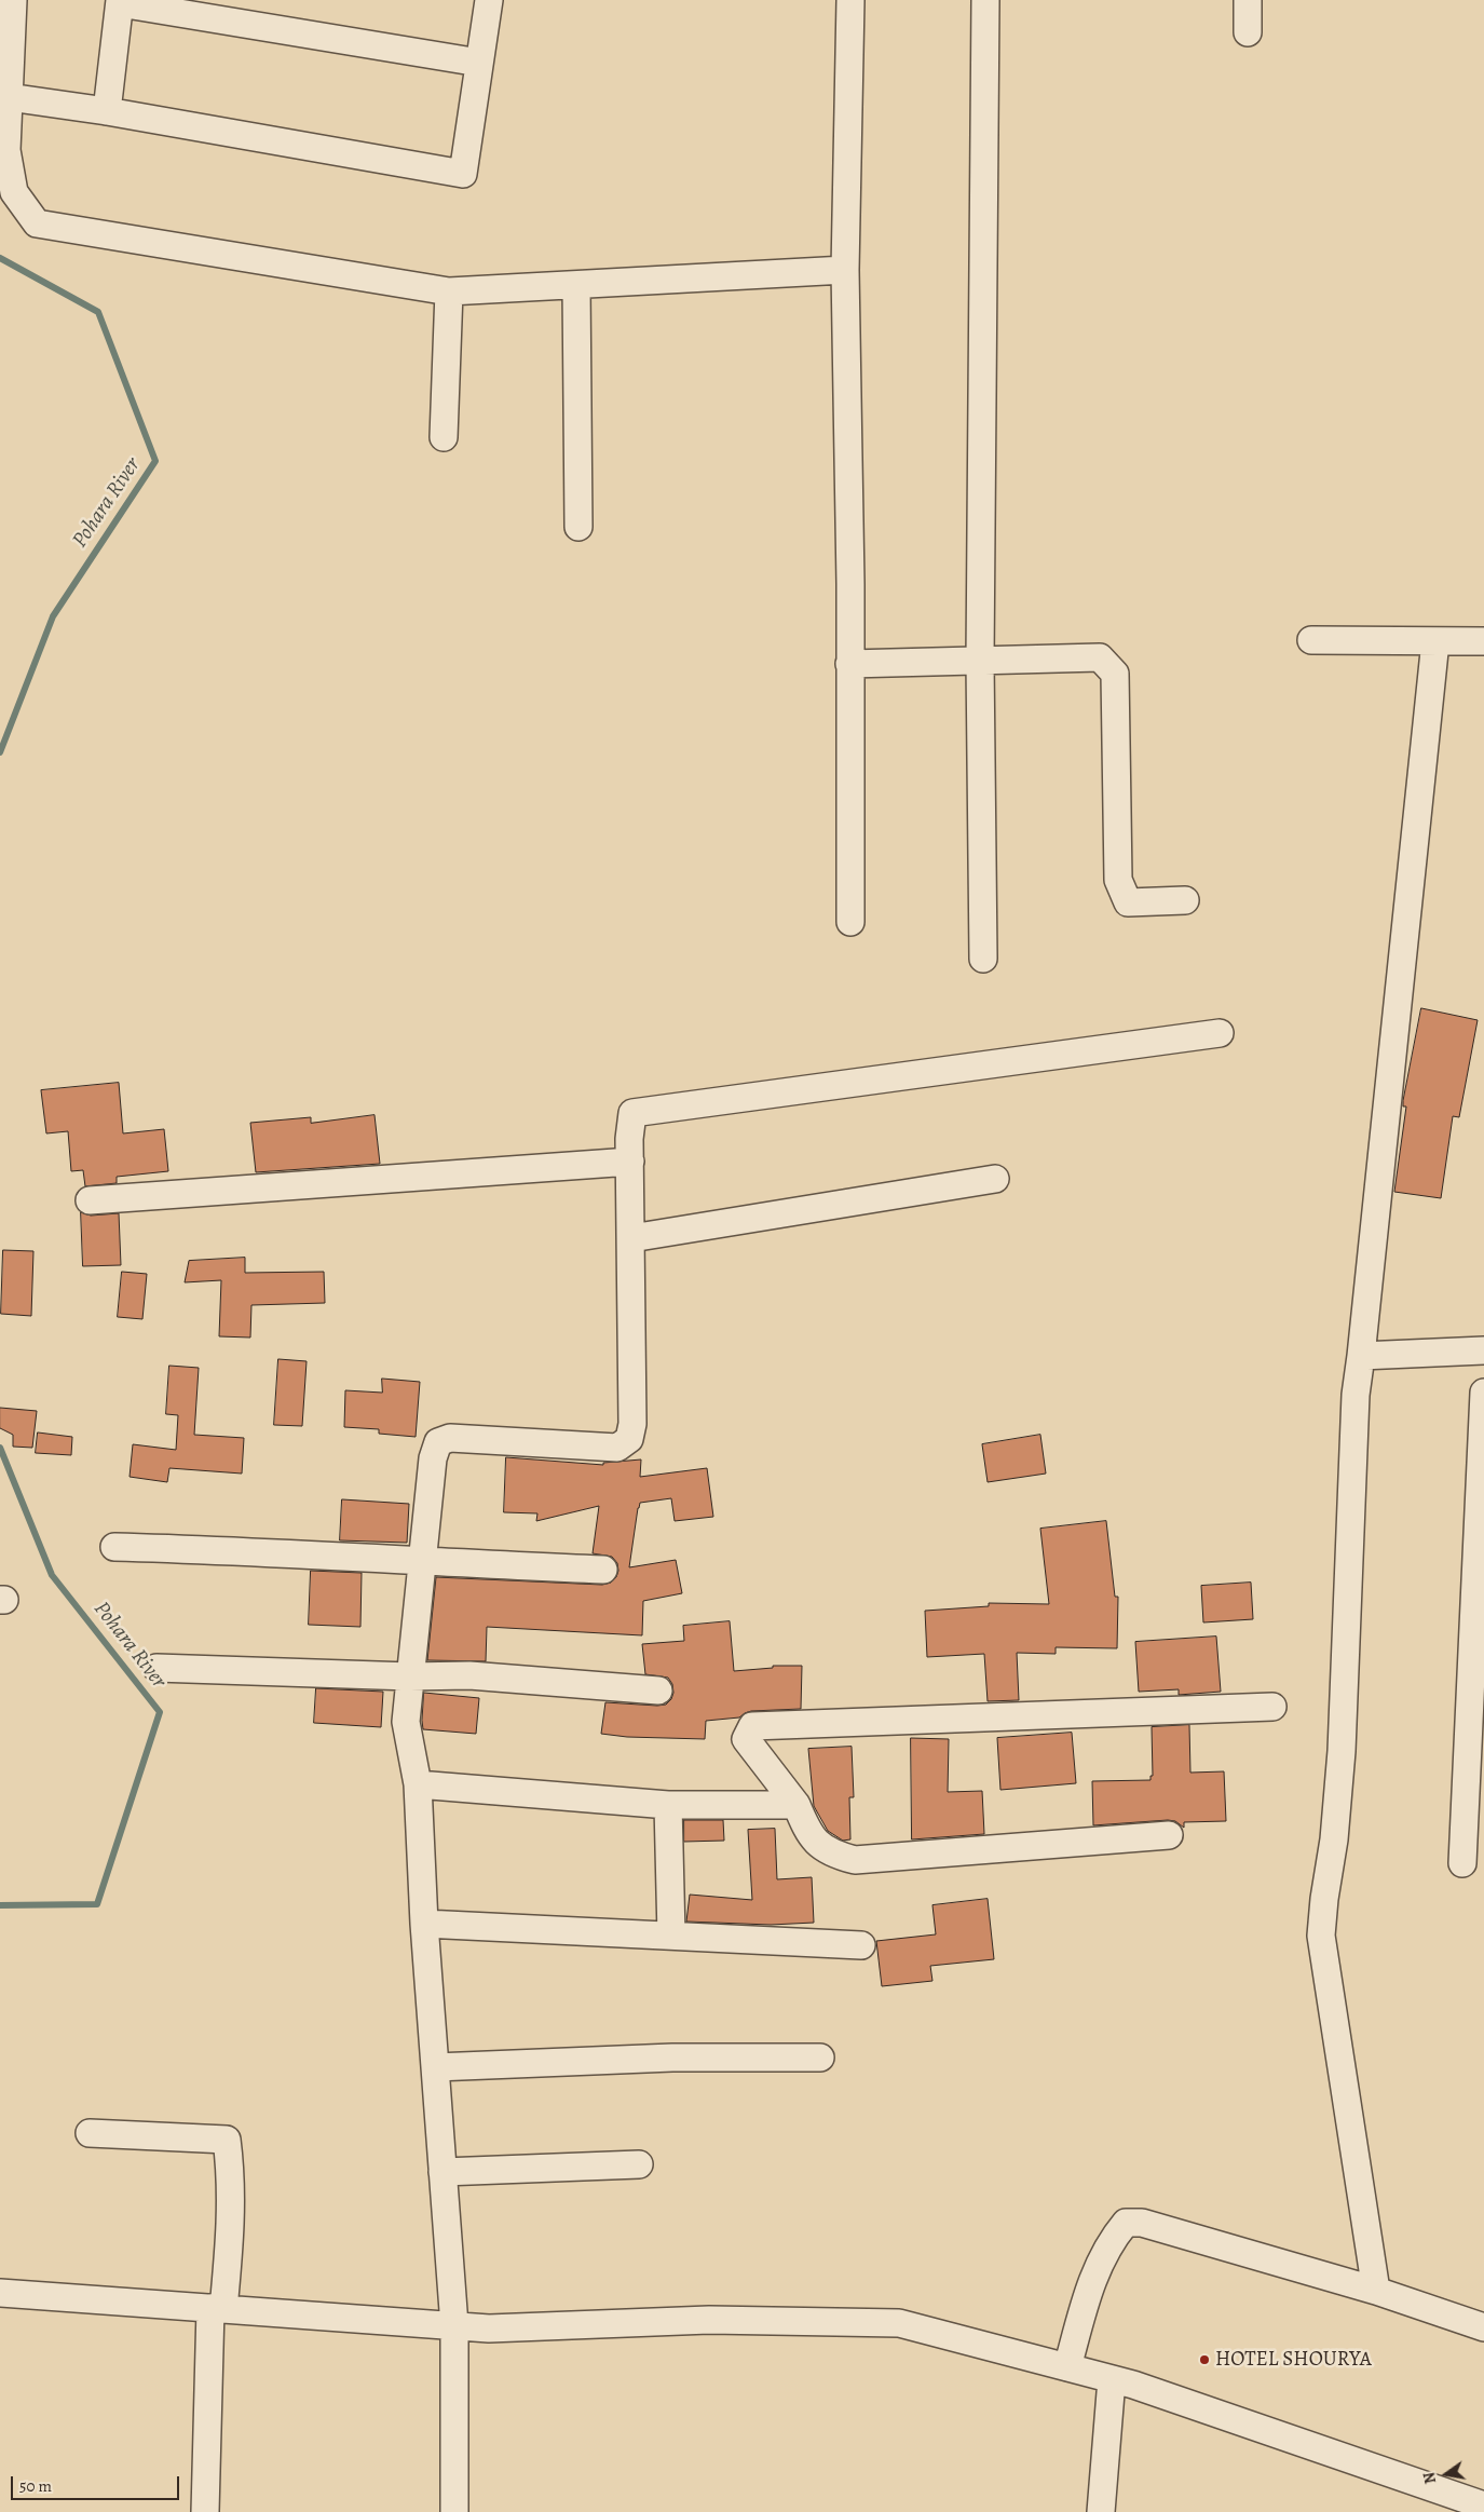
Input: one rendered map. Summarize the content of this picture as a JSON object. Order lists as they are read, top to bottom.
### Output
{
  "water": ["Pohara River"],
  "places": ["HOTEL SHOURYA"],
  "scale_bar": "50 m",
  "north": "left"
}
